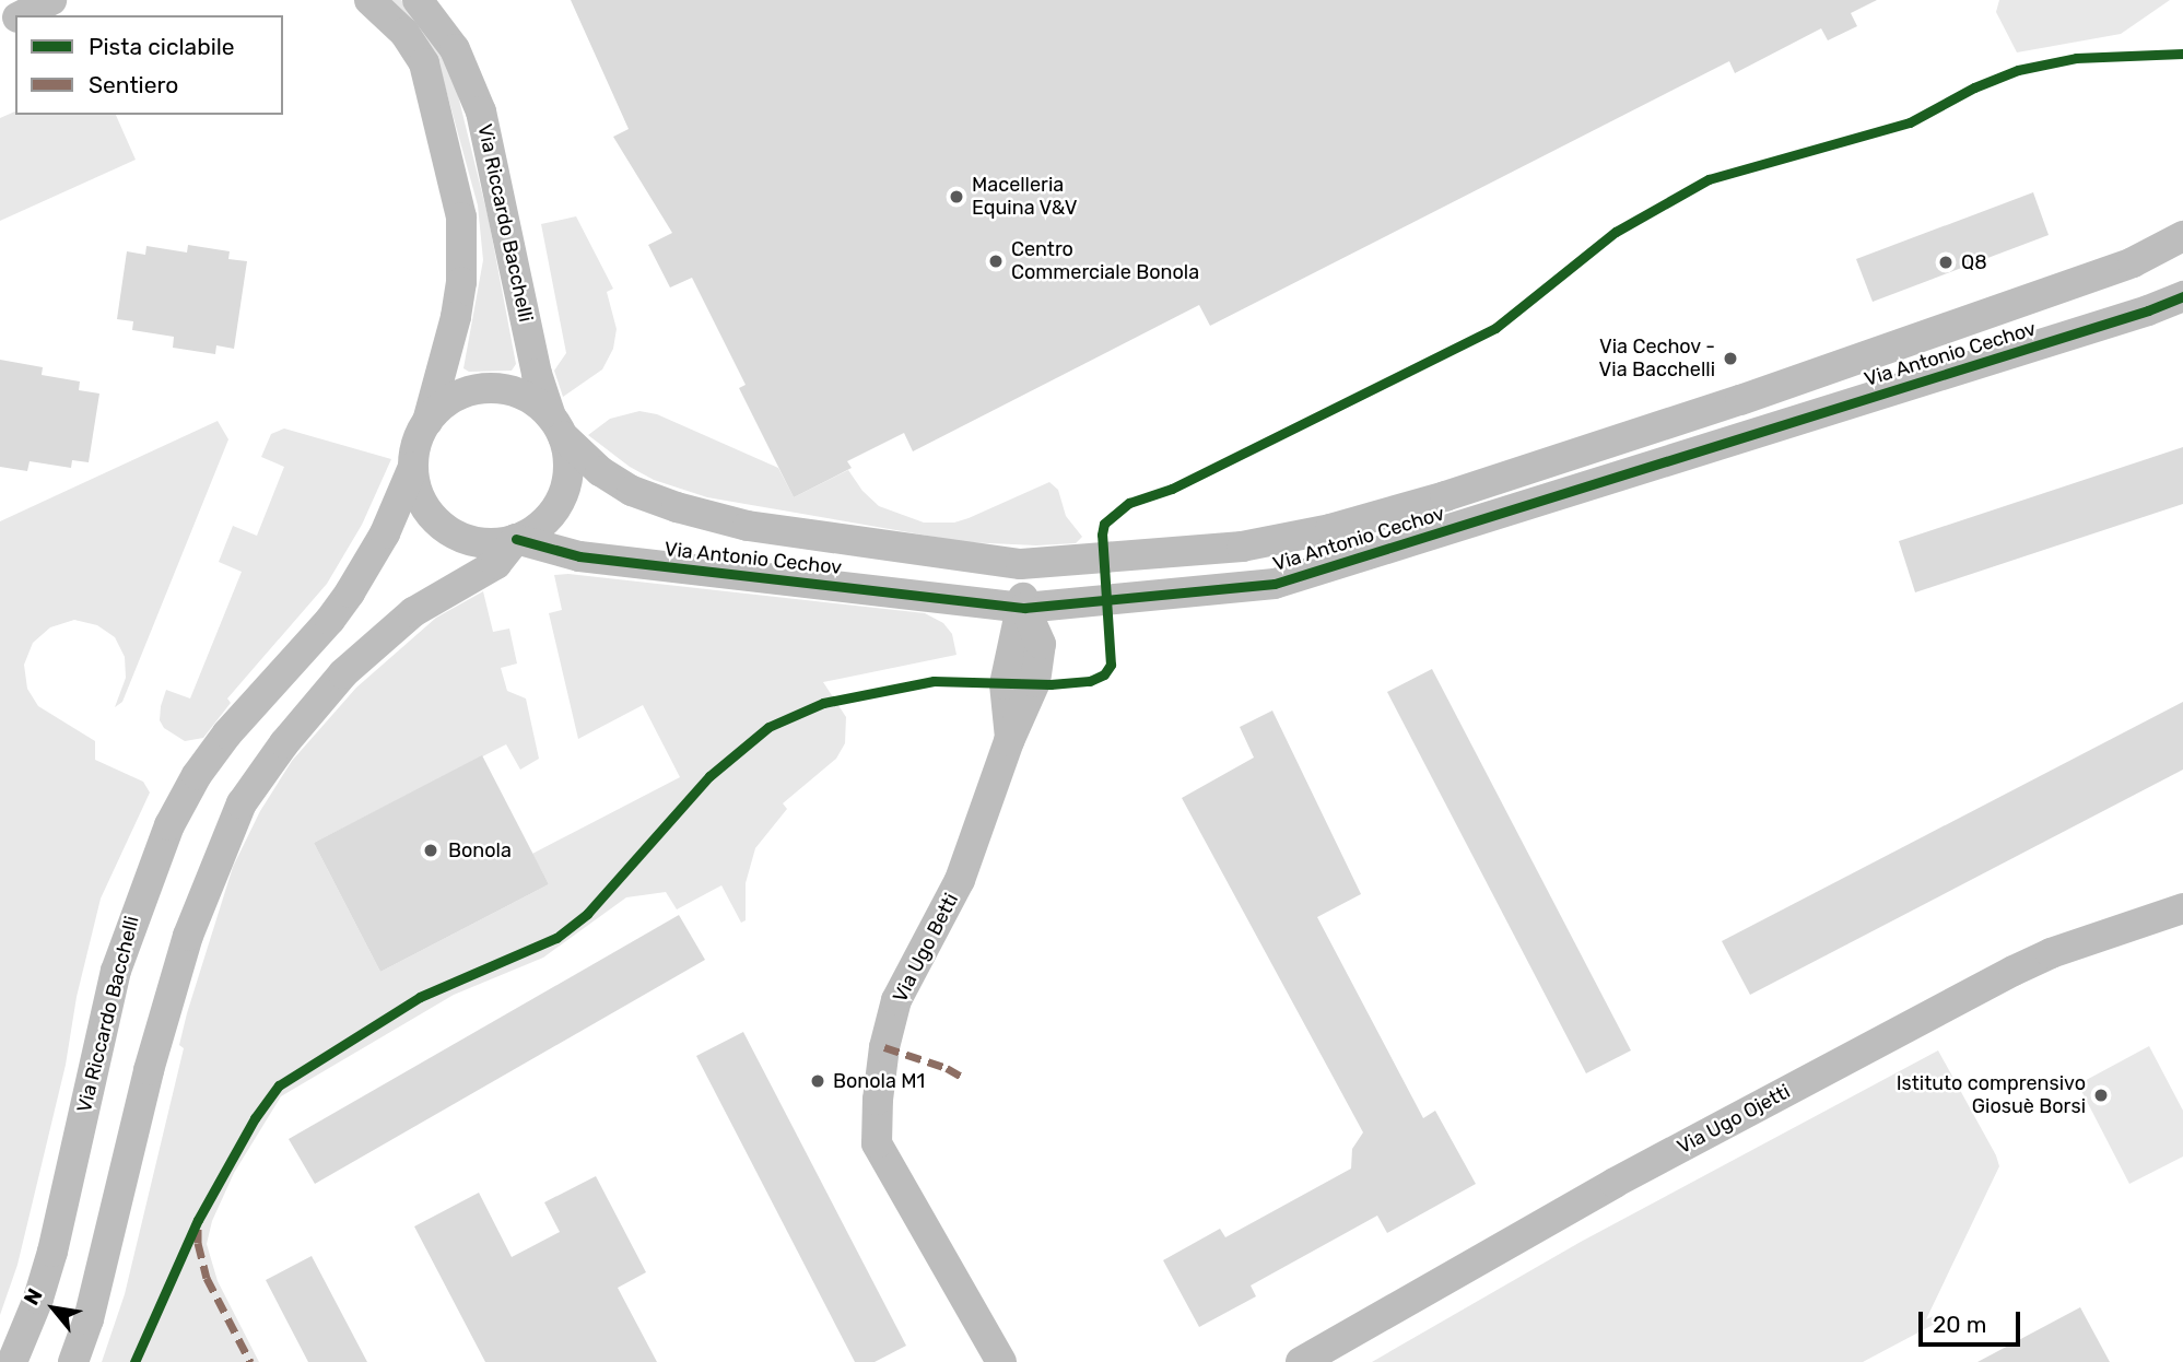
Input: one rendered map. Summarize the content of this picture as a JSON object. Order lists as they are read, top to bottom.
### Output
{
  "streets": {
    "street": [
      "Via Riccardo Bacchelli",
      "Via Antonio Cechov",
      "Via Ugo Betti",
      "Via Ugo Ojetti"
    ]
  },
  "crossings": [
    ["Via Riccardo Bacchelli", "Via Antonio Cechov"],
    ["Via Antonio Cechov", "Via Ugo Betti"]
  ],
  "places": [
    "Macelleria Equina V&V",
    "Centro Commerciale Bonola",
    "Q8",
    "Via Cechov - Via Bacchelli",
    "Bonola",
    "Bonola M1",
    "Istituto comprensivo Giosuè Borsi"
  ],
  "legend": ["Pista ciclabile", "Sentiero"],
  "scale_bar": "20 m",
  "north": "top left"
}
